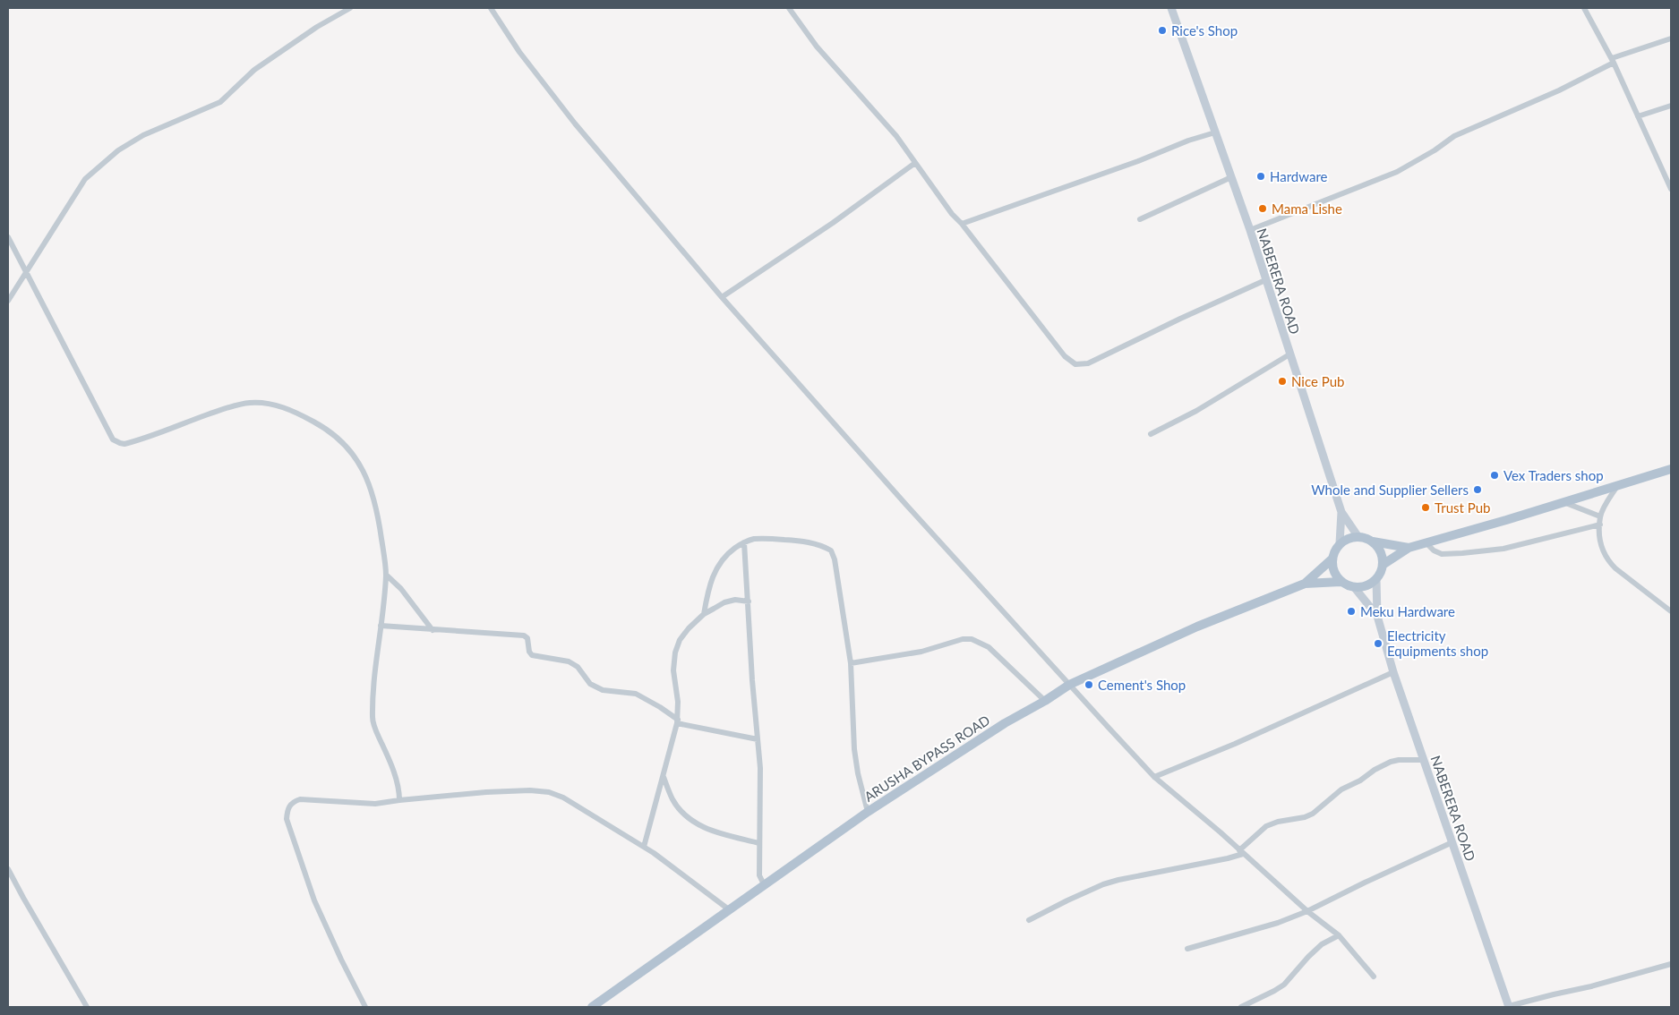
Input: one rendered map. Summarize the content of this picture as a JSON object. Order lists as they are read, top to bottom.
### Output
{
  "streets": {
    "main road": ["ARUSHA BYPASS ROAD"],
    "street": ["NABERERA ROAD"]
  },
  "crossings": [
    ["NABERERA ROAD", "ARUSHA BYPASS ROAD"]
  ],
  "places": [
    "Rice's Shop",
    "Hardware",
    "Mama Lishe",
    "Nice Pub",
    "Vex Traders shop",
    "Whole and Supplier Sellers",
    "Trust Pub",
    "Meku Hardware",
    "Electricity Equipments shop",
    "Cement's Shop"
  ]
}
